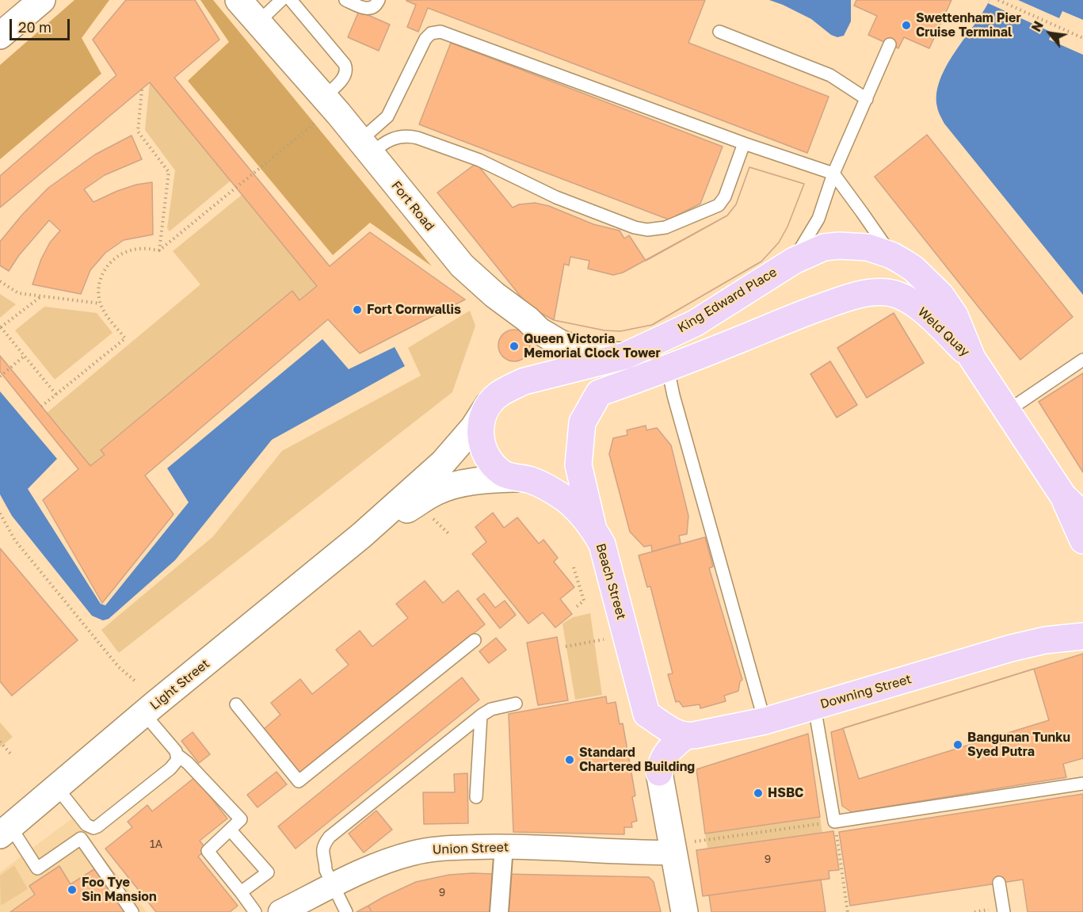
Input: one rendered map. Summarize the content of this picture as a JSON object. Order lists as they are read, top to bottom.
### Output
{
  "streets": {
    "main road": [
      "Fort Road",
      "King Edward Place",
      "Weld Quay",
      "Beach Street",
      "Light Street",
      "Downing Street"
    ],
    "street": ["Union Street"]
  },
  "crossings": [
    ["Fort Road", "King Edward Place"],
    ["King Edward Place", "Weld Quay"],
    ["King Edward Place", "Beach Street"],
    ["King Edward Place", "Light Street"],
    ["Beach Street", "Light Street"],
    ["Beach Street", "Downing Street"]
  ],
  "places": [
    "Swettenham Pier Cruise Terminal",
    "Fort Cornwallis",
    "Queen Victoria Memorial Clock Tower",
    "Bangunan Tunku Syed Putra",
    "Standard Chartered Building",
    "HSBC",
    "Foo Tye Sin Mansion"
  ],
  "house_numbers": ["1A", "9", "9"],
  "scale_bar": "20 m",
  "north": "top left"
}
